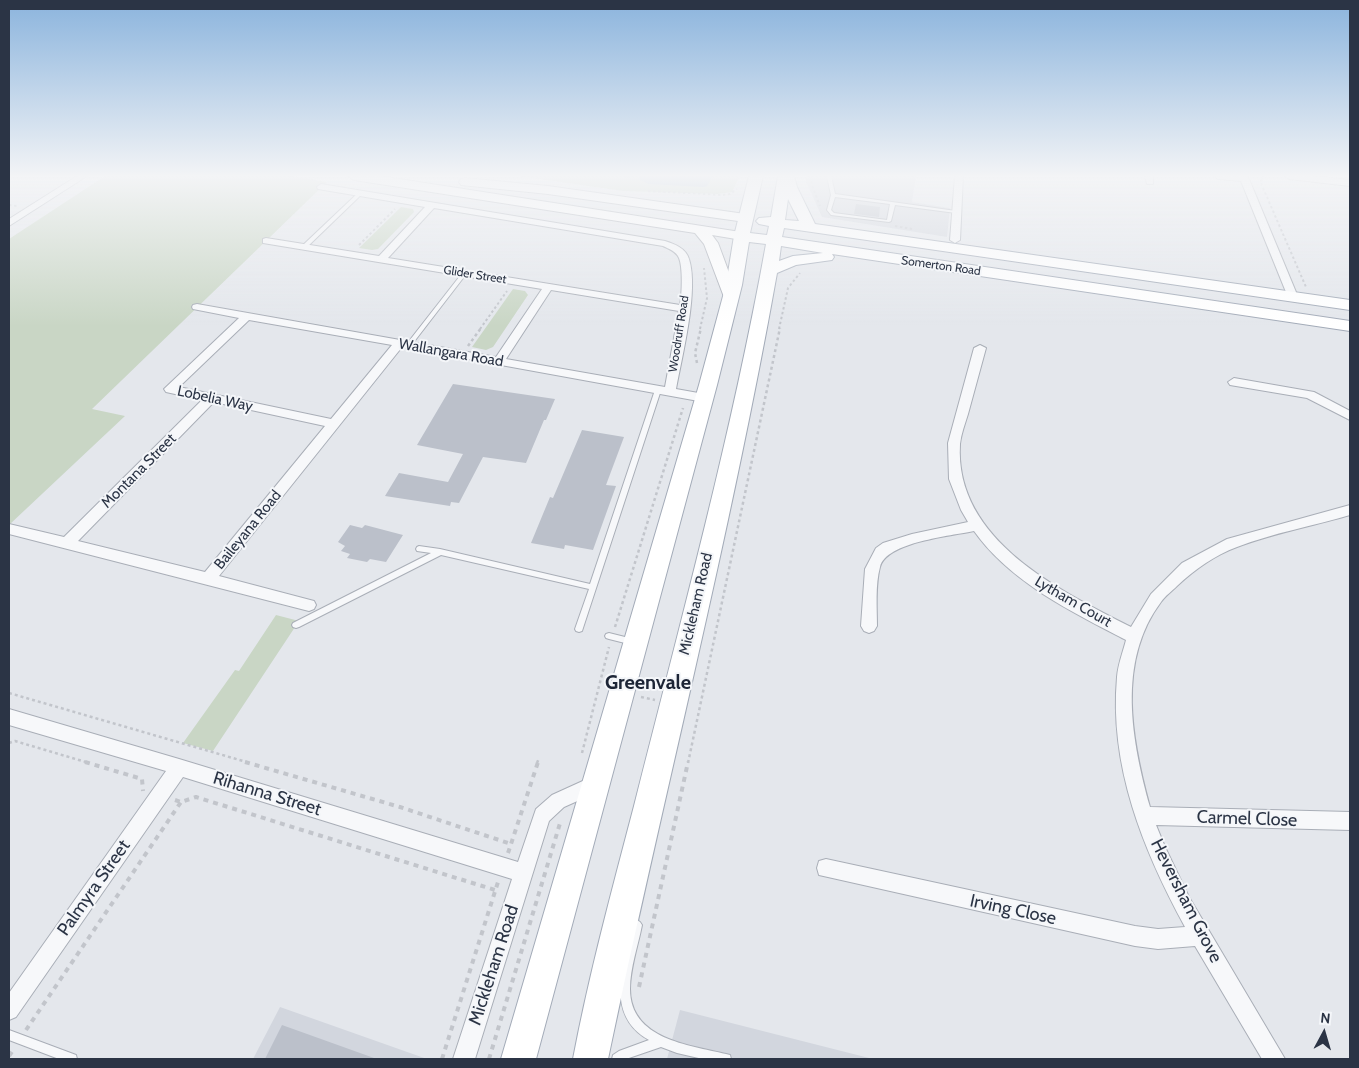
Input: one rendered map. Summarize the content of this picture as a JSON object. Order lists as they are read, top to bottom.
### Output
{
  "streets": {
    "main road": ["Somerton Road", "Mickleham Road"],
    "street": [
      "Glider Street",
      "Woodruff Road",
      "Wallangara Road",
      "Lobelia Way",
      "Montana Street",
      "Baileyana Road",
      "Lytham Court",
      "Rihanna Street",
      "Carmel Close",
      "Palmyra Street",
      "Heversham Grove",
      "Irving Close"
    ]
  },
  "crossings": [
    ["Somerton Road", "Mickleham Road"],
    ["Glider Street", "Woodruff Road"],
    ["Woodruff Road", "Wallangara Road"],
    ["Wallangara Road", "Lobelia Way"],
    ["Wallangara Road", "Baileyana Road"],
    ["Lobelia Way", "Montana Street"],
    ["Lobelia Way", "Baileyana Road"],
    ["Montana Street", "Baileyana Road"],
    ["Lytham Court", "Heversham Grove"],
    ["Mickleham Road", "Rihanna Street"],
    ["Rihanna Street", "Palmyra Street"],
    ["Carmel Close", "Heversham Grove"],
    ["Heversham Grove", "Irving Close"]
  ],
  "districts": ["Greenvale"],
  "north": "top"
}
